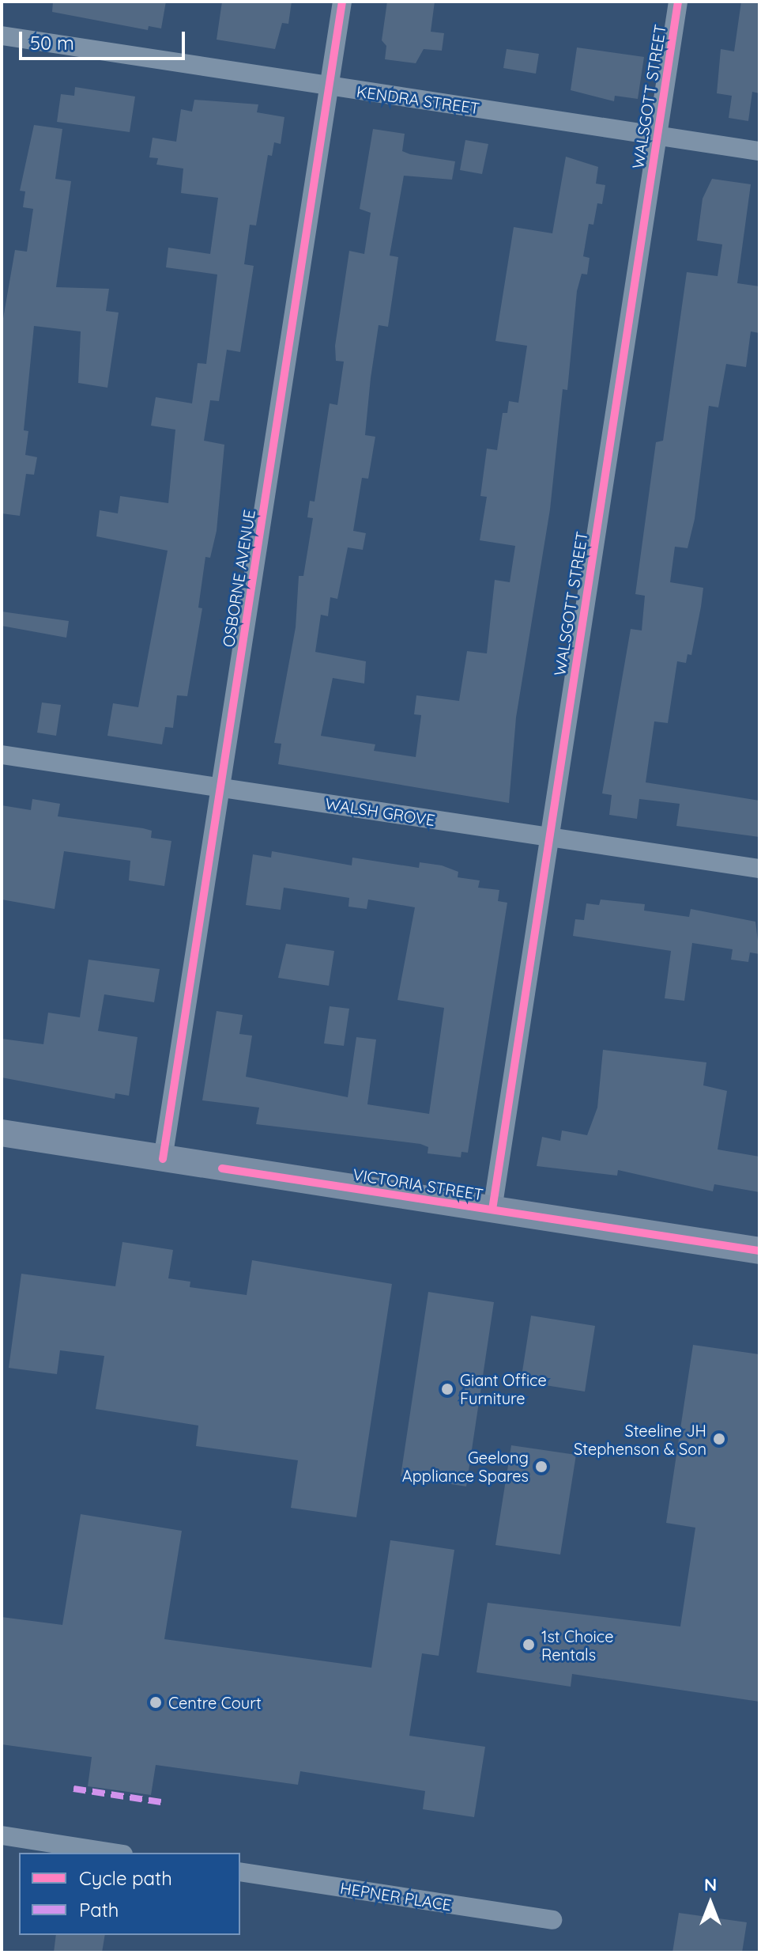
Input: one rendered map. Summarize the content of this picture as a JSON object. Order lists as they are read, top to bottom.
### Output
{
  "streets": {
    "street": [
      "WALSGOTT STREET",
      "KENDRA STREET",
      "OSBORNE AVENUE",
      "WALSH GROVE",
      "VICTORIA STREET",
      "HEPNER PLACE"
    ]
  },
  "crossings": [
    ["WALSGOTT STREET", "KENDRA STREET"],
    ["WALSGOTT STREET", "WALSH GROVE"],
    ["WALSGOTT STREET", "VICTORIA STREET"],
    ["KENDRA STREET", "OSBORNE AVENUE"],
    ["OSBORNE AVENUE", "WALSH GROVE"],
    ["OSBORNE AVENUE", "VICTORIA STREET"]
  ],
  "places": [
    "Giant Office Furniture",
    "Steeline JH Stephenson & Son",
    "Geelong Appliance Spares",
    "1st Choice Rentals",
    "Centre Court"
  ],
  "legend": ["Cycle path", "Path"],
  "scale_bar": "50 m",
  "north": "top"
}
